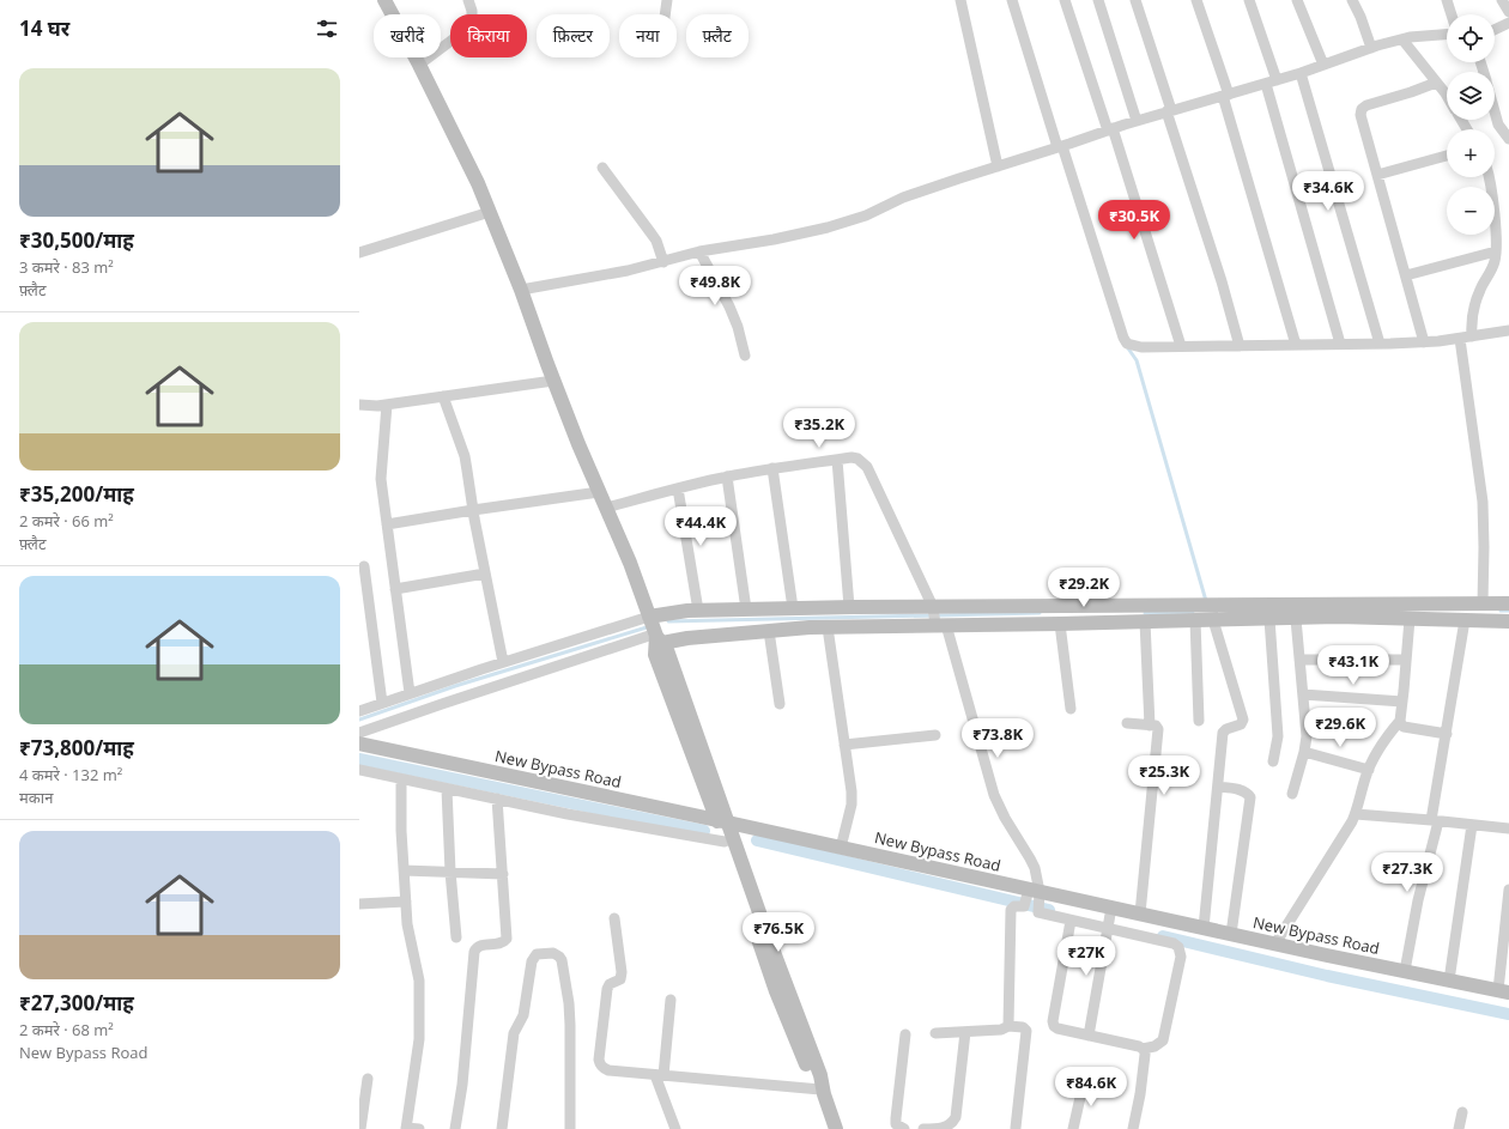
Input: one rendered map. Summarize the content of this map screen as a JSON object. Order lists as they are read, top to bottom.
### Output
{
  "streets": {
    "street": ["New Bypass Road"]
  },
  "page": {
    "heading": "14 घर",
    "map_buttons": ["+", "−"],
    "chip": [
      "खरीदें",
      "किराया",
      "फ़िल्टर",
      "नया",
      "फ़्लैट"
    ],
    "list": [
      {
        "name": "₹30,500/माह",
        "note": "3 कमरे · 83 m² · फ़्लैट"
      },
      {
        "name": "₹35,200/माह",
        "note": "2 कमरे · 66 m² · फ़्लैट"
      },
      {
        "name": "₹73,800/माह",
        "note": "4 कमरे · 132 m² · मकान"
      },
      {
        "name": "₹27,300/माह",
        "note": "2 कमरे · 68 m² · New Bypass Road"
      }
    ],
    "price": [
      "₹34.6K",
      "₹30.5K",
      "₹49.8K",
      "₹35.2K",
      "₹44.4K",
      "₹29.2K",
      "₹43.1K",
      "₹29.6K",
      "₹73.8K",
      "₹25.3K",
      "₹27.3K",
      "₹76.5K",
      "₹27K",
      "₹84.6K"
    ]
  }
}
